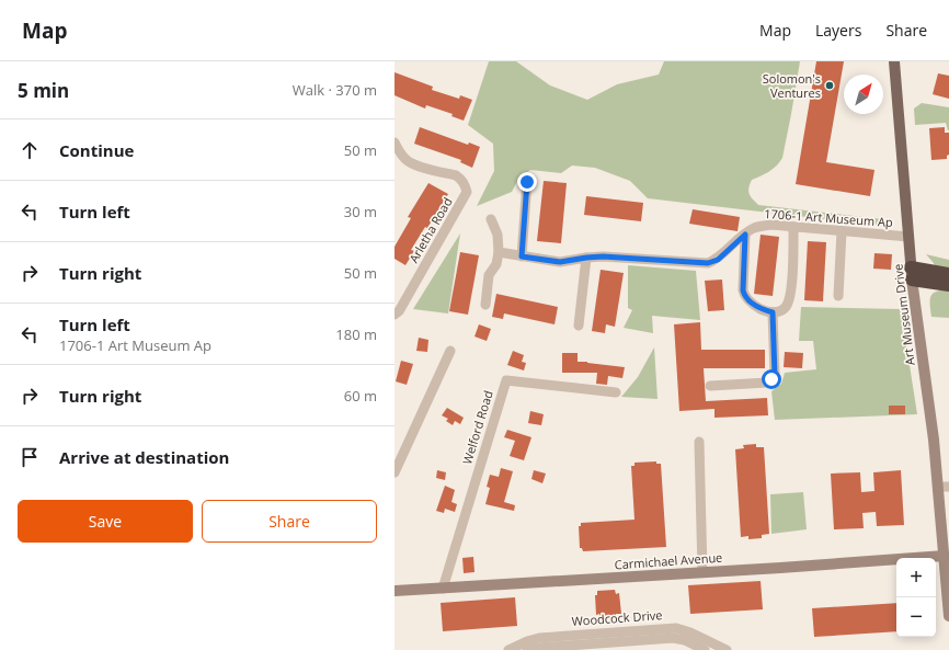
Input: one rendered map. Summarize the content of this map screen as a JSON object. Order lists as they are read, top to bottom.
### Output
{
  "streets": {
    "main road": ["Art Museum Drive"],
    "street": [
      "1706-1 Art Museum Ap",
      "Arletha Road",
      "Welford Road",
      "Carmichael Avenue",
      "Woodcock Drive"
    ]
  },
  "crossings": [
    ["1706-1 Art Museum Ap", "Art Museum Drive"],
    ["Art Museum Drive", "Carmichael Avenue"],
    ["Welford Road", "Carmichael Avenue"]
  ],
  "places": ["Solomon's Ventures"],
  "north": "top right",
  "page": {
    "header": "Map",
    "nav": ["Map", "Layers", "Share"],
    "heading": ["5 min", "Walk · 370 m"],
    "list": [
      ["Continue", "50 m"],
      ["Turn left", "30 m"],
      ["Turn right", "50 m"],
      ["Turn left", "1706-1 Art Museum Ap", "180 m"],
      ["Turn right", "60 m"],
      "Arrive at destination"
    ],
    "buttons": ["Save", "Share"],
    "map_buttons": ["+", "−"]
  }
}
